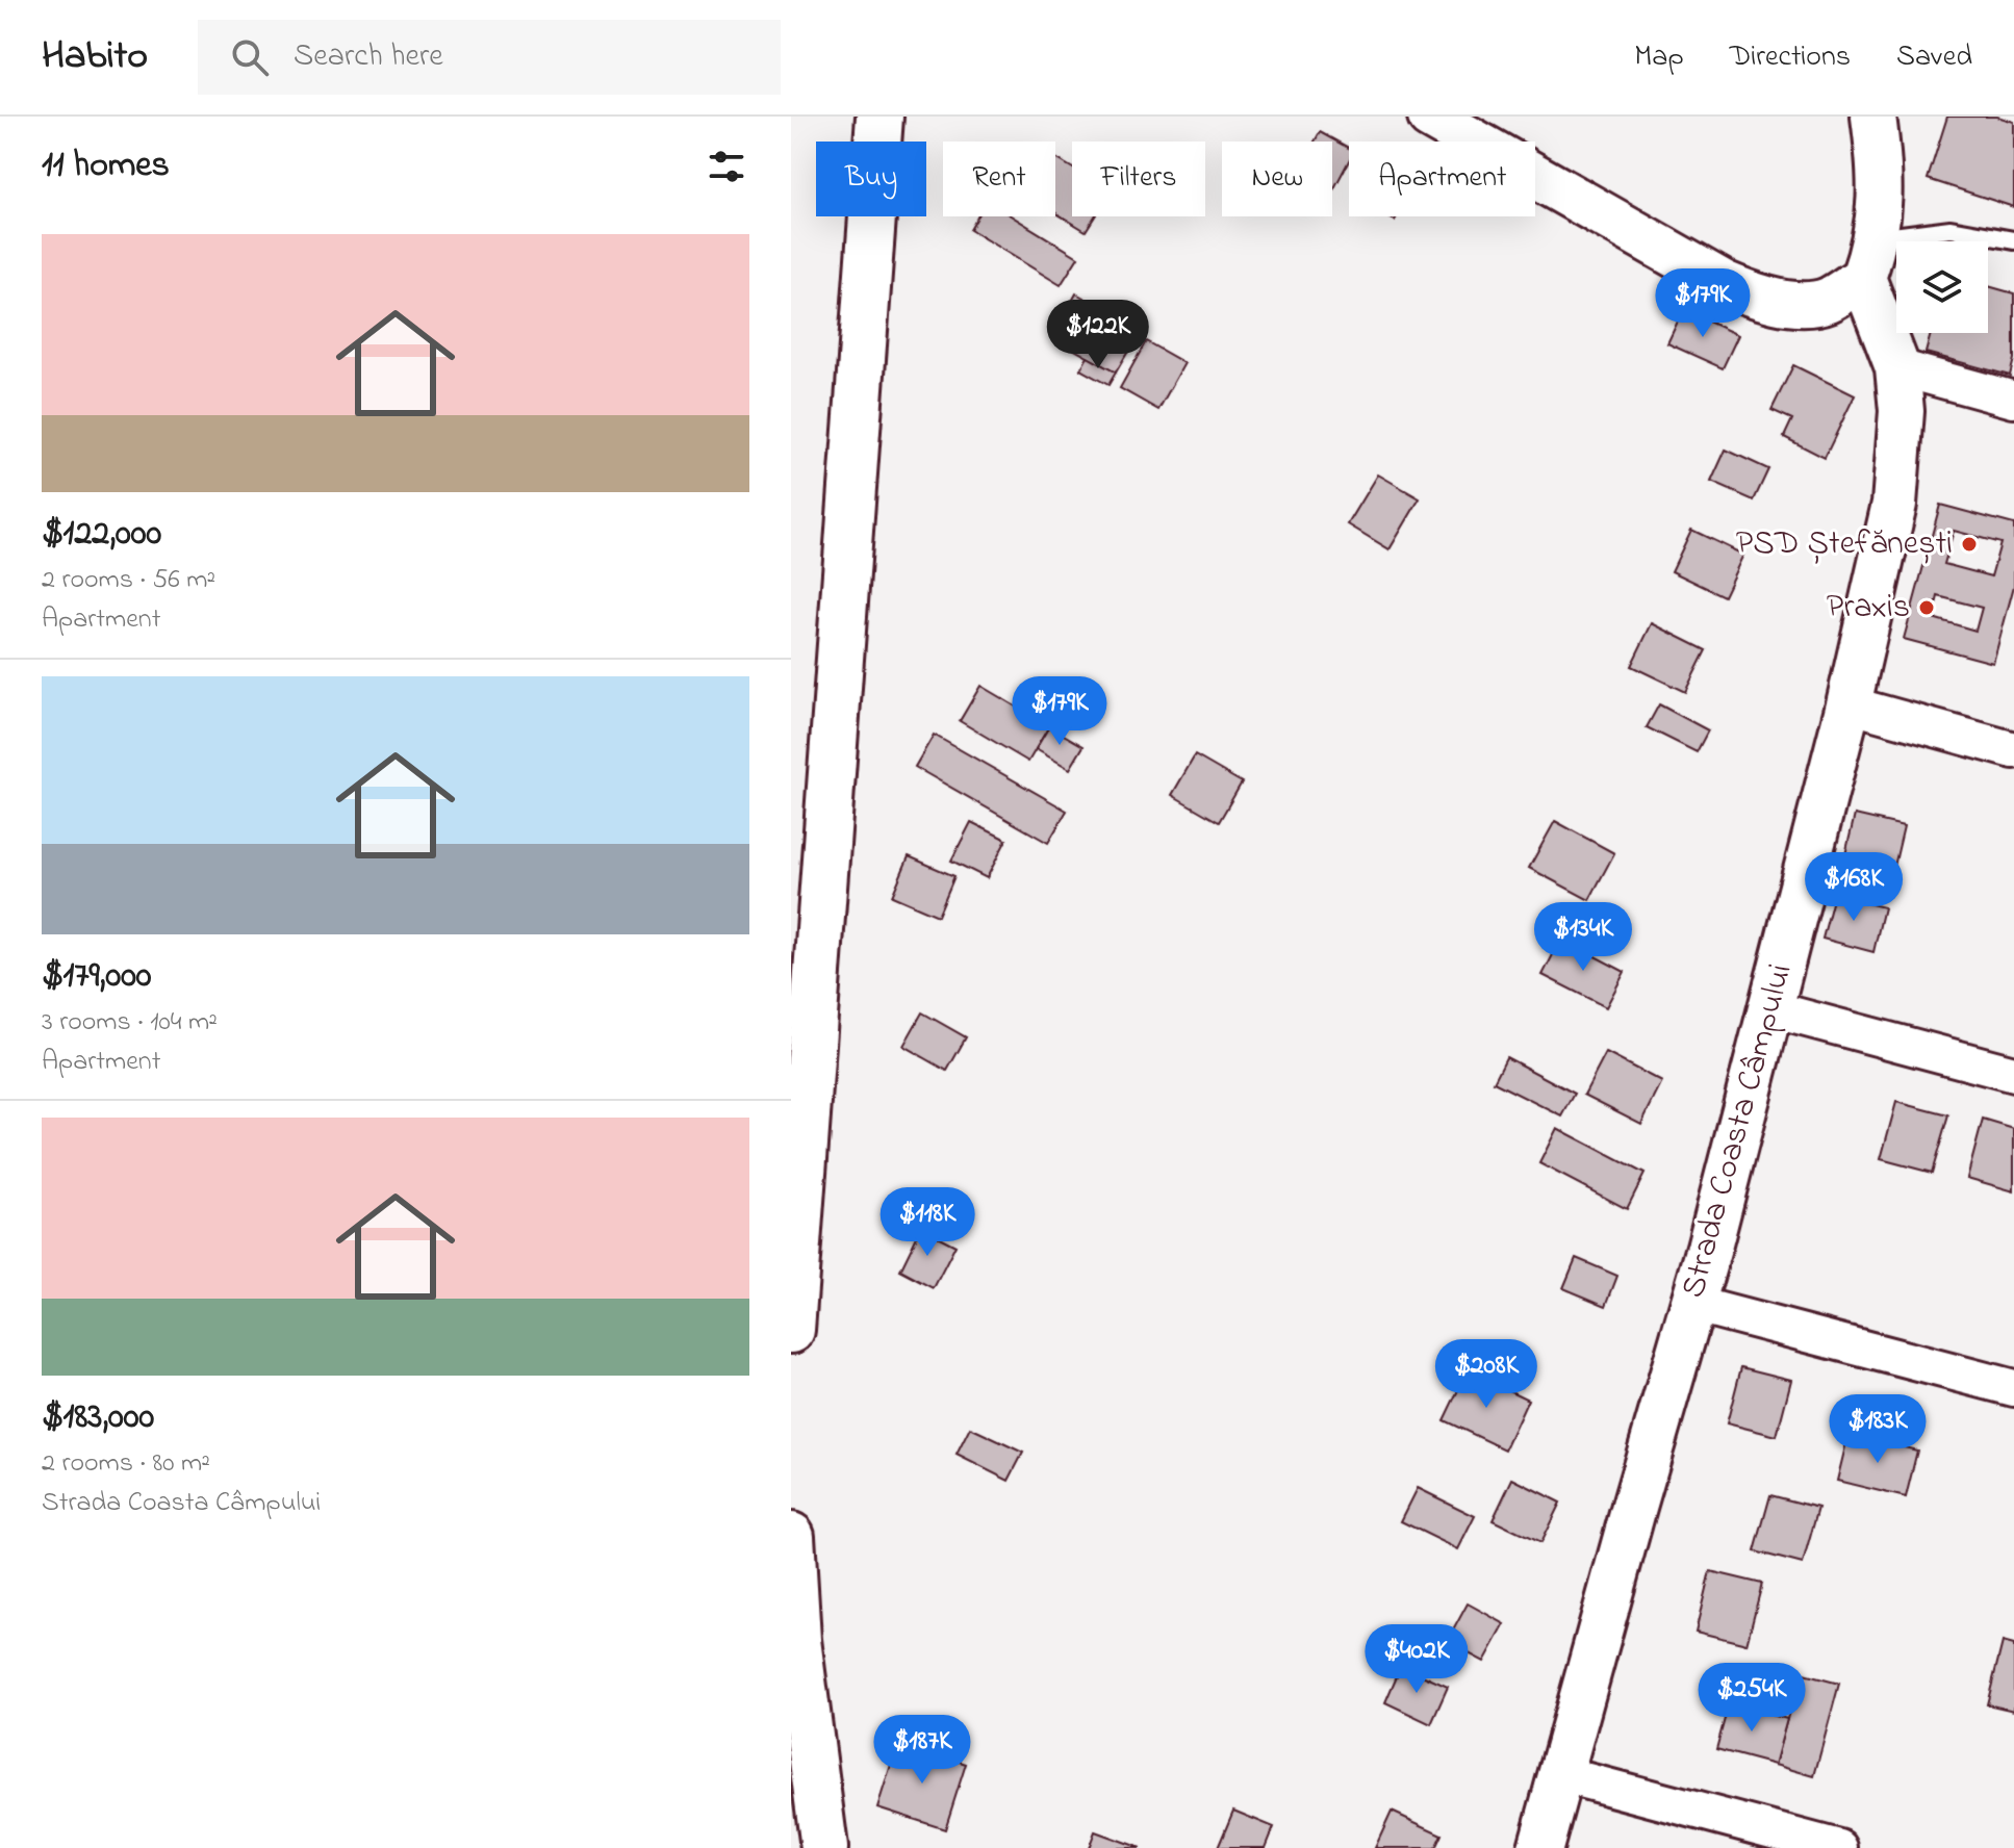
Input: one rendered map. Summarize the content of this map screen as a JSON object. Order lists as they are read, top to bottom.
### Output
{
  "streets": {
    "street": ["Strada Coasta Câmpului"]
  },
  "places": ["PSD Ștefănești", "Praxis"],
  "page": {
    "header": "Habito",
    "search": "Search here",
    "nav": ["Map", "Directions", "Saved"],
    "heading": "11 homes",
    "chip": [
      "Buy",
      "Rent",
      "Filters",
      "New",
      "Apartment"
    ],
    "list": [
      {
        "name": "$122,000",
        "note": "2 rooms · 56 m² · Apartment"
      },
      {
        "name": "$179,000",
        "note": "3 rooms · 104 m² · Apartment"
      },
      {
        "name": "$183,000",
        "note": "2 rooms · 80 m² · Strada Coasta Câmpului"
      }
    ],
    "price": [
      "$179K",
      "$122K",
      "$179K",
      "$168K",
      "$134K",
      "$118K",
      "$208K",
      "$183K",
      "$402K",
      "$254K",
      "$187K"
    ]
  }
}
